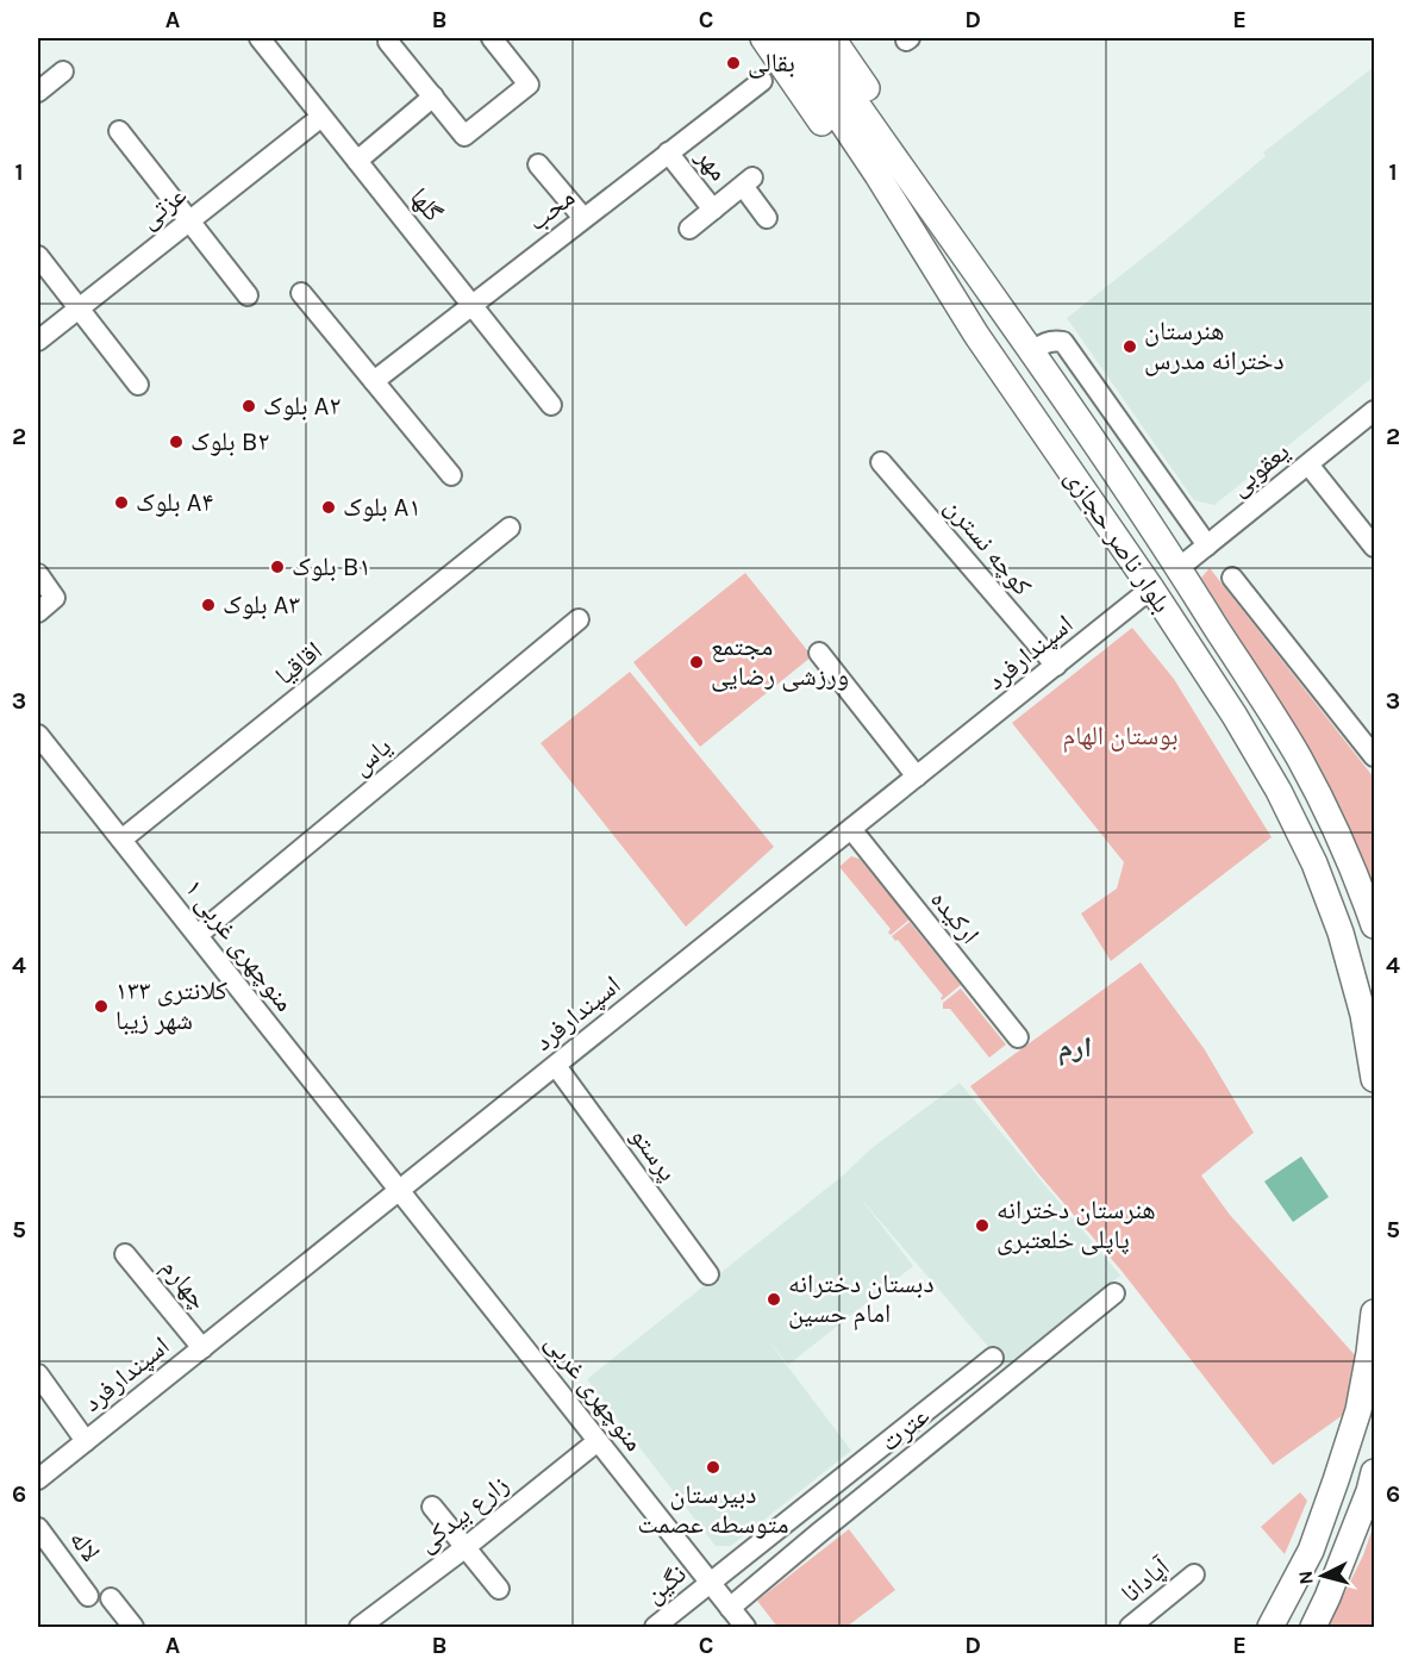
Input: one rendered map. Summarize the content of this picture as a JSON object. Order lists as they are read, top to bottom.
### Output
{
  "streets": {
    "main road": ["بلوار ناصر حجازی"],
    "street": [
      "مهر",
      "گلها",
      "عزتی",
      "محب",
      "یعقوبی",
      "کوچه نسترن",
      "اسپندارفرد",
      "اقاقیا",
      "یاس",
      "ارکیده",
      "منوچهری غربی ۱",
      "پرستو",
      "چهارم",
      "منوچهری غربی",
      "عترت",
      "زارع بیدکی",
      "لاله",
      "آپادانا",
      "نگین"
    ]
  },
  "crossings": [
    ["مهر", "محب"],
    ["گلها", "عزتی"],
    ["گلها", "محب"],
    ["یعقوبی", "بلوار ناصر حجازی"],
    ["بلوار ناصر حجازی", "اسپندارفرد"],
    ["کوچه نسترن", "اسپندارفرد"],
    ["اسپندارفرد", "ارکیده"],
    ["اسپندارفرد", "منوچهری غربی ۱"],
    ["اسپندارفرد", "پرستو"],
    ["اسپندارفرد", "چهارم"],
    ["اسپندارفرد", "منوچهری غربی"],
    ["اقاقیا", "منوچهری غربی ۱"],
    ["یاس", "منوچهری غربی ۱"],
    ["منوچهری غربی ۱", "منوچهری غربی"],
    ["منوچهری غربی", "عترت"],
    ["منوچهری غربی", "زارع بیدکی"],
    ["منوچهری غربی", "نگین"]
  ],
  "districts": ["ارم"],
  "parks": ["بوستان الهام"],
  "places": [
    "بقالی",
    "هنرستان دخترانه مدرس",
    "بلوک A۲",
    "بلوک B۲",
    "بلوک A۴",
    "بلوک A۱",
    "بلوک B۱",
    "بلوک A۳",
    "مجتمع ورزشی رضایی",
    "کلانتری ۱۳۳ شهر زیبا",
    "هنرستان دخترانه پاپلی خلعتبری",
    "دبستان دخترانه امام حسین",
    "دبیرستان متوسطه عصمت"
  ],
  "north": "left",
  "grid": {
    "columns": [
      "A",
      "B",
      "C",
      "D",
      "E"
    ],
    "rows": [
      "1",
      "2",
      "3",
      "4",
      "5",
      "6"
    ]
  }
}
